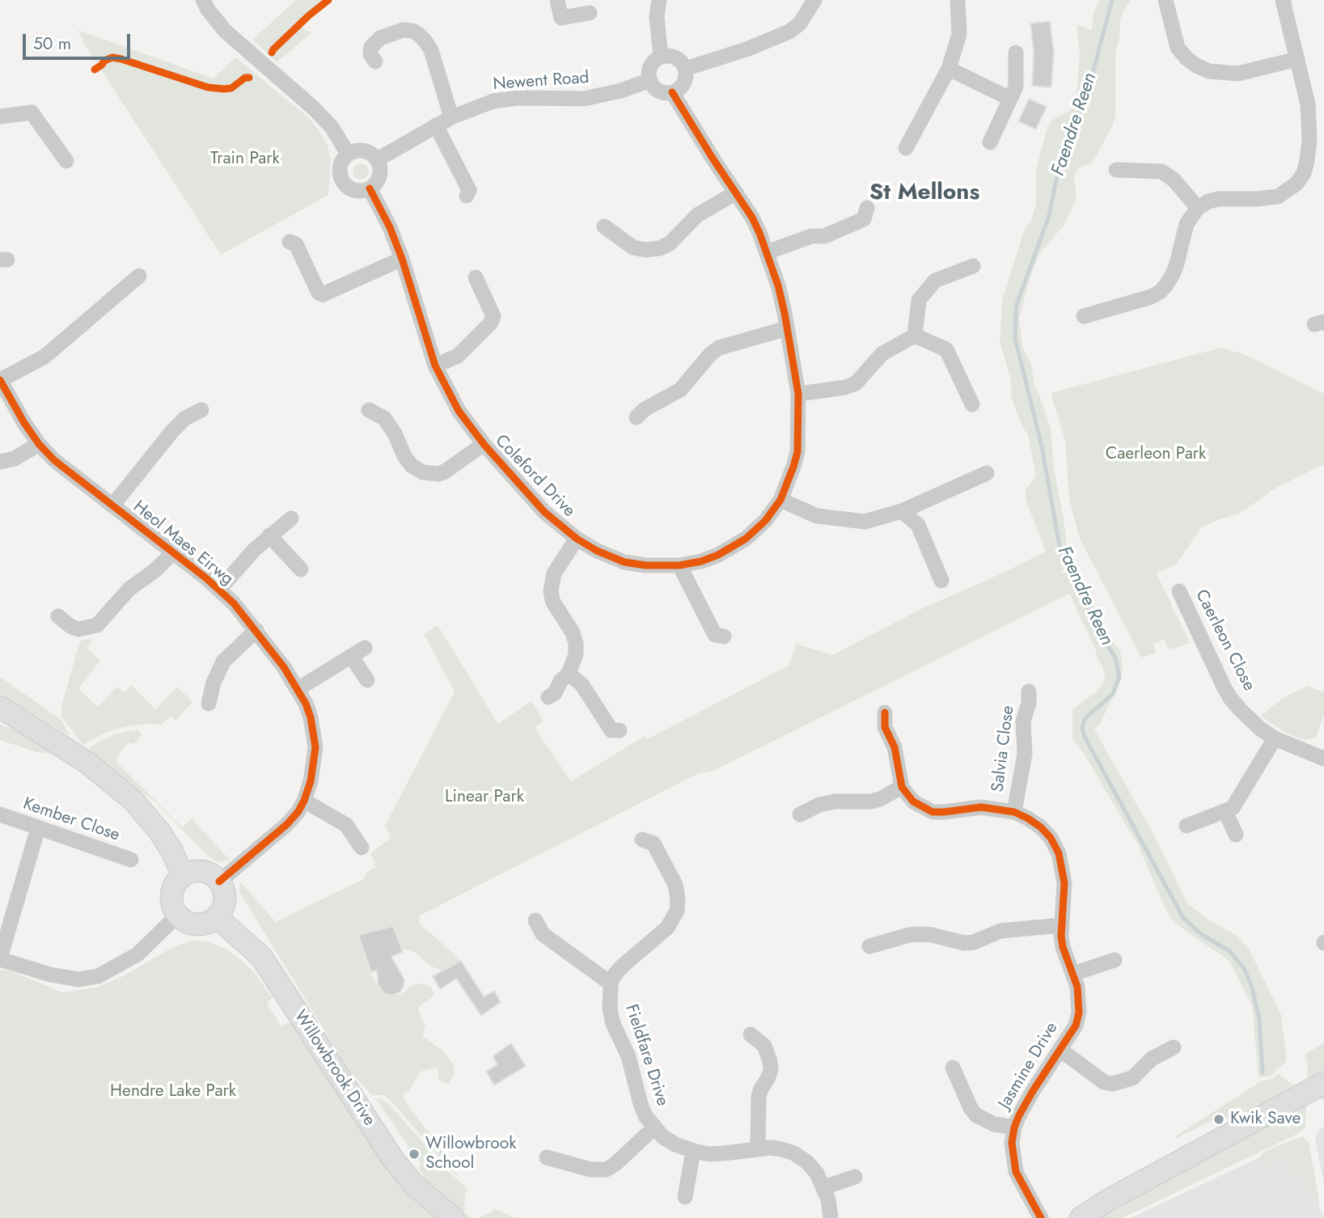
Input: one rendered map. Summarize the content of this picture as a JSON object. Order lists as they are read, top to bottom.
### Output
{
  "streets": {
    "street": [
      "Newent Road",
      "Coleford Drive",
      "Heol Maes Eirwg",
      "Caerleon Close",
      "Salvia Close",
      "Kember Close",
      "Fieldfare Drive",
      "Jasmine Drive",
      "Willowbrook Drive"
    ]
  },
  "crossings": [
    ["Newent Road", "Coleford Drive"],
    ["Heol Maes Eirwg", "Willowbrook Drive"],
    ["Salvia Close", "Jasmine Drive"]
  ],
  "districts": ["St Mellons"],
  "water": ["Faendre Reen"],
  "parks": [
    "Train Park",
    "Caerleon Park",
    "Linear Park",
    "Hendre Lake Park"
  ],
  "places": ["Kwik Save", "Willowbrook School"],
  "scale_bar": "50 m"
}
